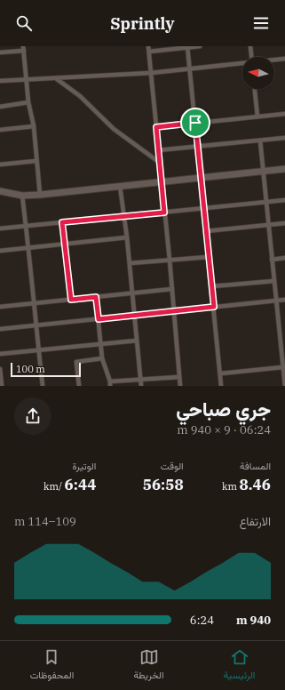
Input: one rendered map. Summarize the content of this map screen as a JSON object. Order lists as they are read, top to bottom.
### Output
{
  "scale_bar": "100 m",
  "north": "left",
  "page": {
    "header": "Sprintly",
    "scale": "100 m",
    "heading": ["جري صباحي", "06:24 · 9 × 940 m"],
    "stats": [
      ["المسافة", "8.46 km"],
      ["الوقت", "56:58"],
      ["الوتيرة", "6:44 /km"]
    ],
    "chart": ["الارتفاع", "109–114 m"],
    "list": [
      {
        "name": "940 m",
        "note": "6:24"
      }
    ],
    "tabs": ["الرئيسية", "الخريطة", "المحفوظات"]
  }
}
